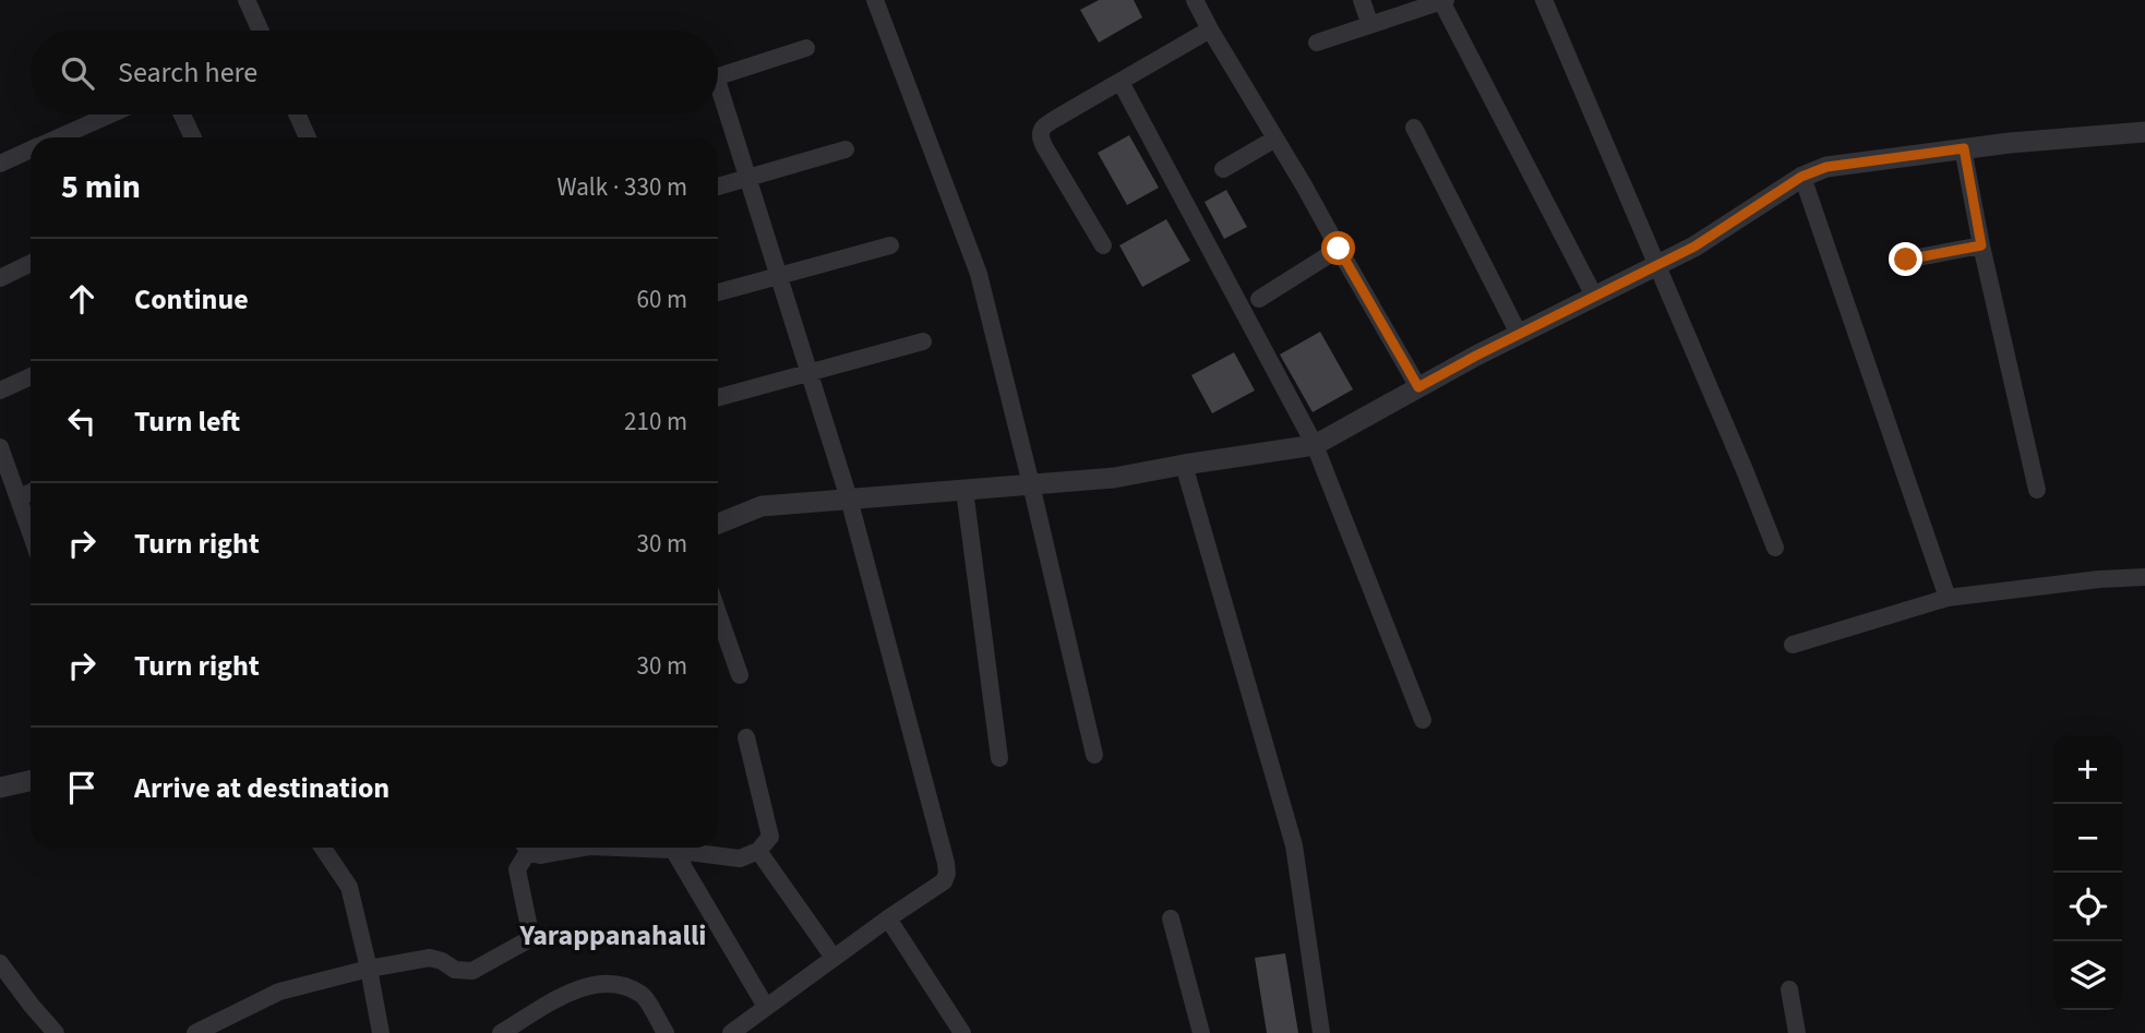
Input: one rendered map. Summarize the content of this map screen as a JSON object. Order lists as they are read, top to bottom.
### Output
{
  "districts": ["Yarappanahalli"],
  "page": {
    "search": "Search here",
    "heading": ["5 min", "Walk · 330 m"],
    "list": [
      ["Continue", "60 m"],
      ["Turn left", "210 m"],
      ["Turn right", "30 m"],
      ["Turn right", "30 m"],
      "Arrive at destination"
    ],
    "map_buttons": ["+", "−"]
  }
}
